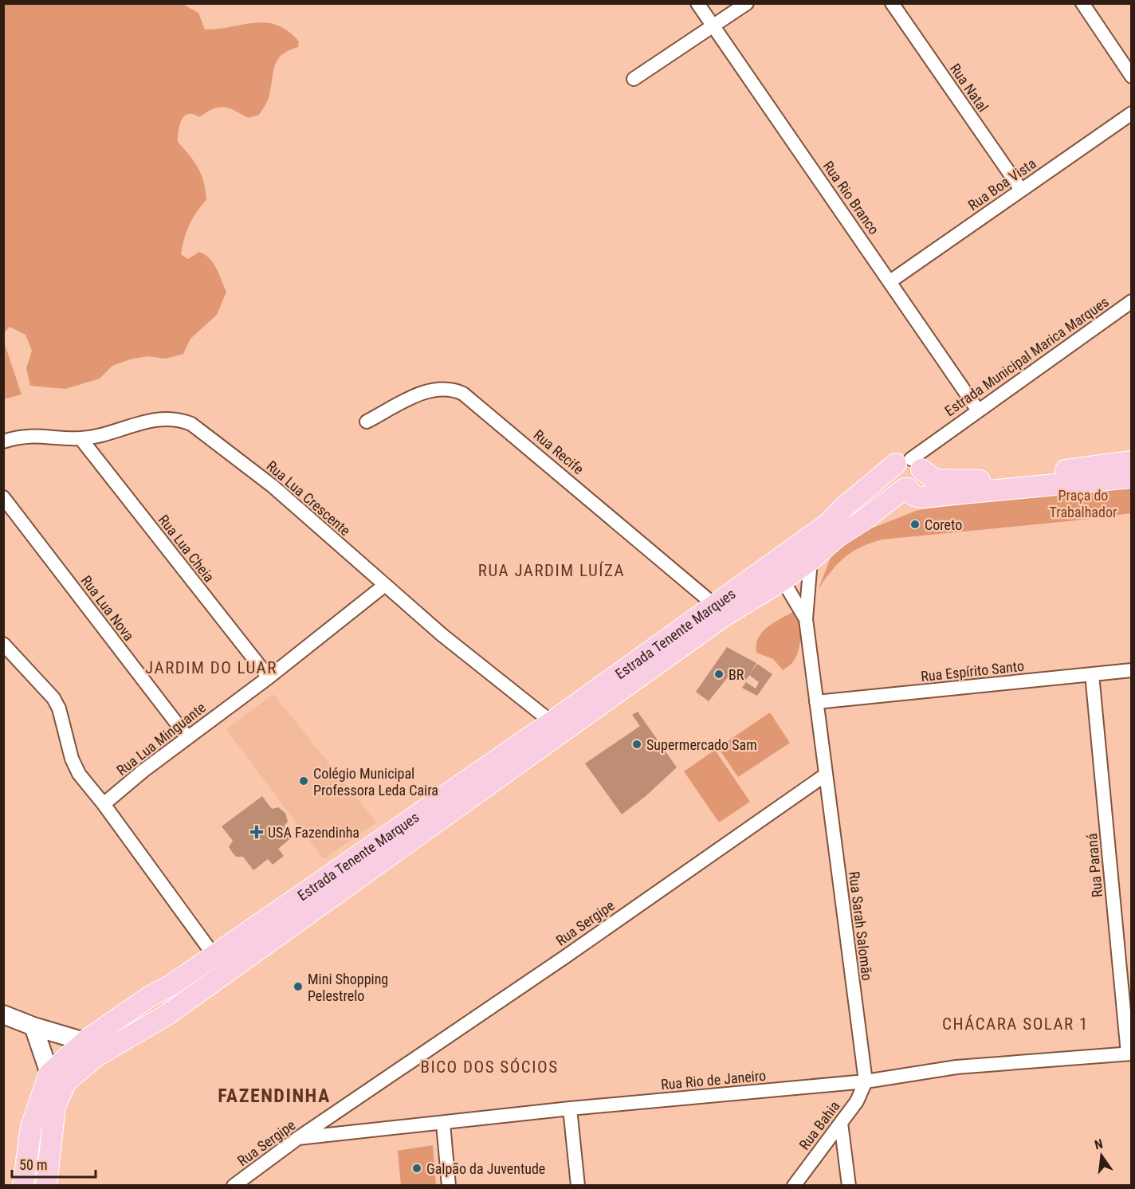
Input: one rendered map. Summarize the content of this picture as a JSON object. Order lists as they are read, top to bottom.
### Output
{
  "streets": {
    "main road": ["Estrada Tenente Marques"],
    "street": [
      "Rua Natal",
      "Rua Boa Vista",
      "Rua Rio Branco",
      "Estrada Municipal Marica Marques",
      "Rua Recife",
      "Rua Lua Crescente",
      "Rua Lua Cheia",
      "Rua Lua Nova",
      "Rua Espírito Santo",
      "Rua Lua Minguante",
      "Rua Paraná",
      "Rua Sergipe",
      "Rua Sarah Salomão",
      "Rua Rio de Janeiro",
      "Rua Bahia"
    ]
  },
  "crossings": [
    ["Rua Natal", "Rua Boa Vista"],
    ["Rua Boa Vista", "Rua Rio Branco"],
    ["Rua Rio Branco", "Estrada Municipal Marica Marques"],
    ["Estrada Municipal Marica Marques", "Estrada Tenente Marques"],
    ["Rua Recife", "Estrada Tenente Marques"],
    ["Rua Lua Crescente", "Rua Lua Cheia"],
    ["Rua Lua Crescente", "Estrada Tenente Marques"],
    ["Rua Lua Crescente", "Rua Lua Minguante"],
    ["Rua Lua Cheia", "Rua Lua Minguante"],
    ["Rua Lua Nova", "Rua Lua Minguante"],
    ["Rua Espírito Santo", "Rua Paraná"],
    ["Rua Paraná", "Rua Rio de Janeiro"],
    ["Rua Sergipe", "Rua Sarah Salomão"],
    ["Rua Sergipe", "Rua Rio de Janeiro"],
    ["Rua Sarah Salomão", "Rua Rio de Janeiro"],
    ["Rua Sarah Salomão", "Rua Bahia"],
    ["Rua Rio de Janeiro", "Rua Bahia"]
  ],
  "districts": [
    "RUA JARDIM LUÍZA",
    "JARDIM DO LUAR",
    "CHÁCARA SOLAR 1",
    "BICO DOS SÓCIOS",
    "FAZENDINHA"
  ],
  "parks": ["Praça do Trabalhador"],
  "places": {
    "other": [
      "Coreto",
      "BR",
      "Supermercado Sam",
      "Colégio Municipal Professora Leda Caira",
      "Mini Shopping Pelestrelo",
      "Galpão da Juventude"
    ],
    "health": ["USA Fazendinha"]
  },
  "scale_bar": "50 m",
  "north": "top"
}
